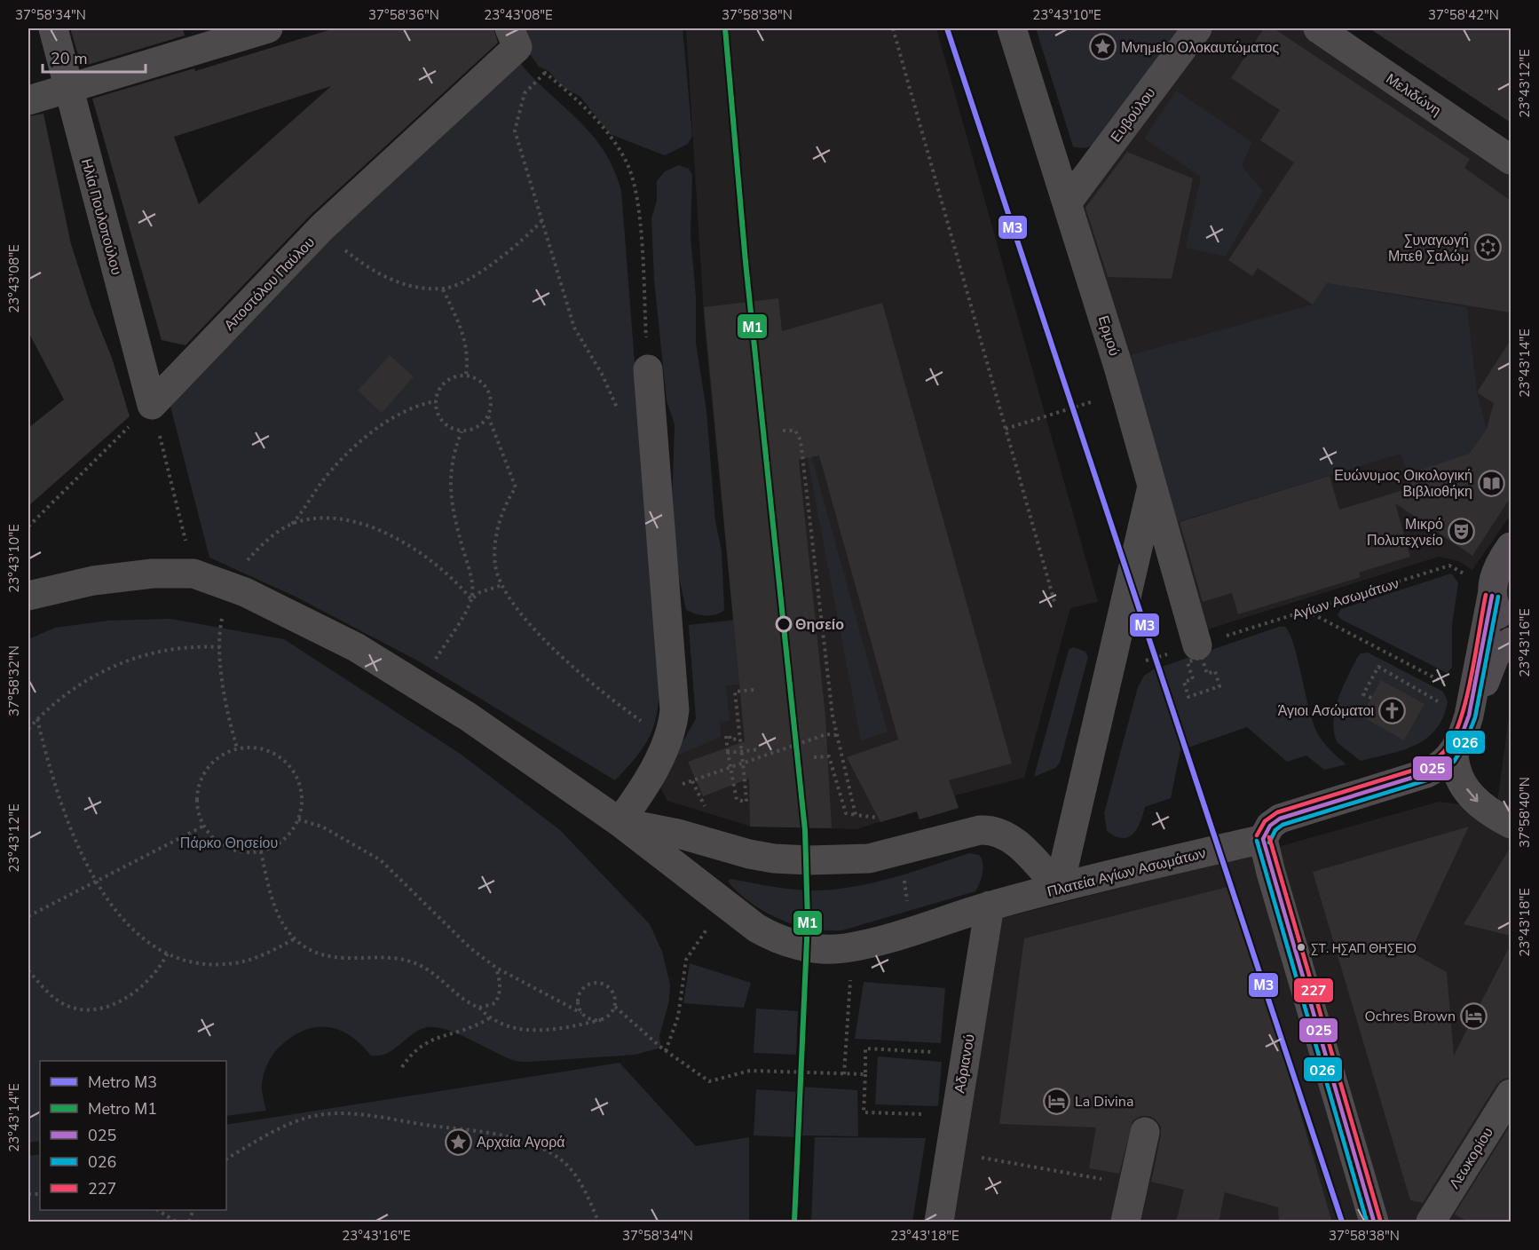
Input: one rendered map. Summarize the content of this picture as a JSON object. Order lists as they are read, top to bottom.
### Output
{
  "streets": {
    "street": [
      "Μελιδώνη",
      "Ευβούλου",
      "Ηλία Πουλοπούλου",
      "Αποστόλου Παύλου",
      "Ερμού",
      "Πλατεία Αγίων Ασωμάτων",
      "Αδριανού",
      "Λεωκορίου"
    ],
    "path": ["Αγίων Ασωμάτων"]
  },
  "crossings": [
    ["Ευβούλου", "Ερμού"],
    ["Ηλία Πουλοπούλου", "Αποστόλου Παύλου"],
    ["Ερμού", "Αγίων Ασωμάτων"],
    ["Πλατεία Αγίων Ασωμάτων", "Αδριανού"]
  ],
  "parks": ["Πάρκο Θησείου"],
  "places": {
    "place": ["ΜνημεΙο Ολοκαυτώματος", "Αρχαία Αγορά"],
    "synagogue": ["Συναγωγή Μπεθ Σαλώμ"],
    "library": ["Ευώνυμος Οικολογική Βιβλιοθήκη"],
    "theatre": ["Μικρό Πολυτεχνείο"],
    "other": ["Θησείο", "ΣΤ. ΗΣΑΠ ΘΗΣΕΙΟ"],
    "church": ["Άγιοι Ασώματοι"],
    "hotel": ["Ochres Brown", "La Divina"]
  },
  "lines": [
    "metro line Μ3",
    "metro line Μ1",
    "transit line 227",
    "transit line 025",
    "transit line 026"
  ],
  "legend": [
    "Metro Μ3",
    "Metro Μ1",
    "025",
    "026",
    "227"
  ],
  "scale_bar": "20 m",
  "coordinates": [
    "37°58'34\"N",
    "37°58'36\"N",
    "23°43'08\"E",
    "37°58'38\"N",
    "23°43'10\"E",
    "37°58'42\"N",
    "23°43'12\"E",
    "23°43'14\"E",
    "23°43'16\"E",
    "37°58'32\"N",
    "37°58'40\"N",
    "23°43'18\"E"
  ]
}
